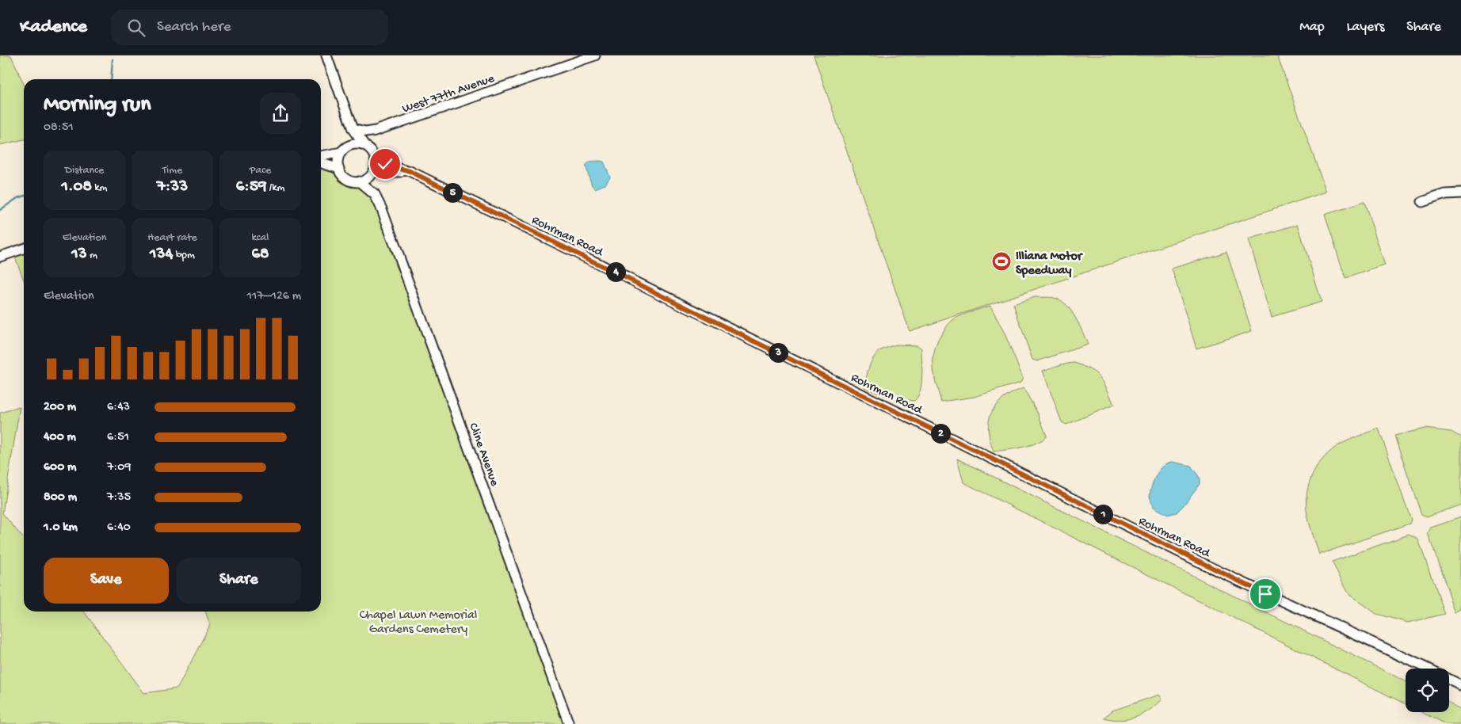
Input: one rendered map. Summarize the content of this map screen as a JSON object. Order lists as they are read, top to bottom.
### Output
{
  "streets": {
    "street": ["West 77th Avenue", "Rohrman Road", "Cline Avenue"]
  },
  "crossings": [
    ["Rohrman Road", "Cline Avenue"]
  ],
  "parks": ["Chapel Lawn Memorial Gardens Cemetery"],
  "places": {
    "sports": ["Illiana Motor Speedway"]
  },
  "page": {
    "header": "Kadence",
    "search": "Search here",
    "nav": ["Map", "Layers", "Share"],
    "heading": ["Morning run", "08:51"],
    "stats": [
      ["Distance", "1.08 km"],
      ["Time", "7:33"],
      ["Pace", "6:59 /km"],
      ["Elevation", "13 m"],
      ["Heart rate", "134 bpm"],
      ["kcal", "68"]
    ],
    "pins": [
      "5",
      "4",
      "3",
      "2",
      "1"
    ],
    "chart": ["Elevation", "117–126 m"],
    "list": [
      {
        "name": "200 m",
        "note": "6:43"
      },
      {
        "name": "400 m",
        "note": "6:51"
      },
      {
        "name": "600 m",
        "note": "7:09"
      },
      {
        "name": "800 m",
        "note": "7:35"
      },
      {
        "name": "1.0 km",
        "note": "6:40"
      }
    ],
    "buttons": ["Save", "Share"]
  }
}
